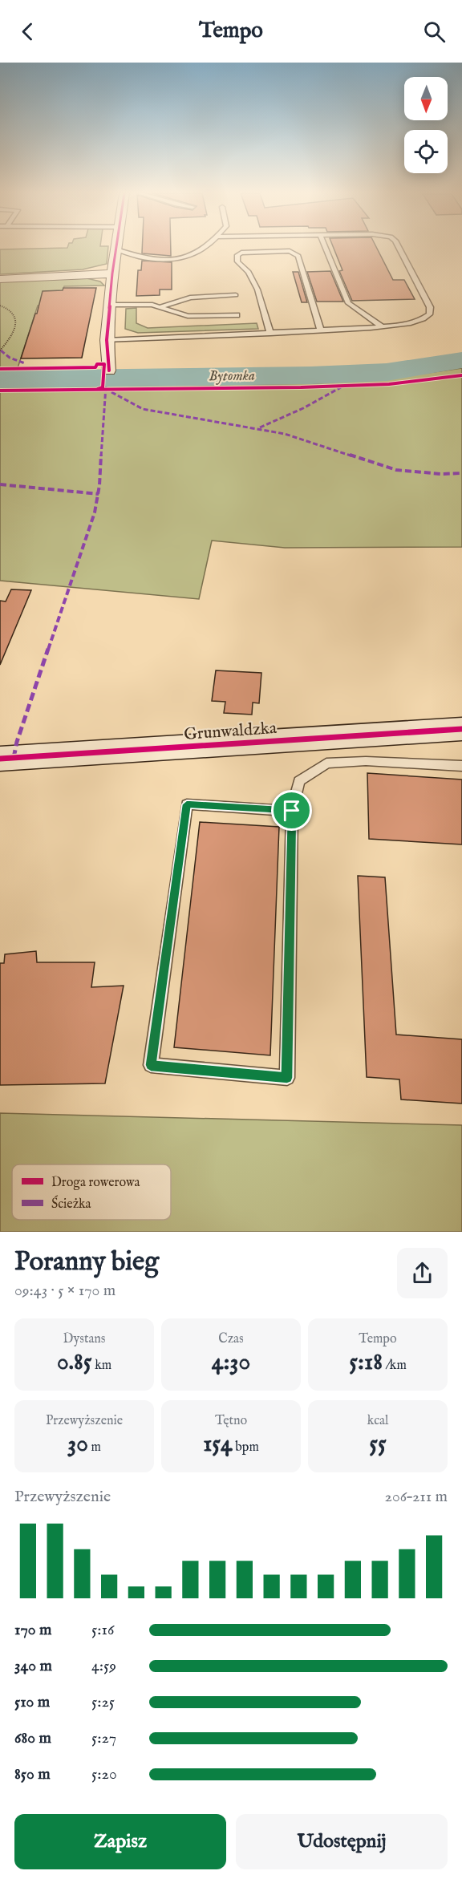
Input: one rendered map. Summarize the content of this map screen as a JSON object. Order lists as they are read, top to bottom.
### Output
{
  "streets": {
    "street": ["Grunwaldzka"]
  },
  "water": ["Bytomka"],
  "legend": ["Droga rowerowa", "Ścieżka"],
  "north": "bottom",
  "page": {
    "header": "Tempo",
    "heading": ["Poranny bieg", "09:43 · 5 × 170 m"],
    "stats": [
      ["Dystans", "0.85 km"],
      ["Czas", "4:30"],
      ["Tempo", "5:18 /km"],
      ["Przewyższenie", "30 m"],
      ["Tętno", "154 bpm"],
      ["kcal", "55"]
    ],
    "chart": ["Przewyższenie", "206–211 m"],
    "list": [
      {
        "name": "170 m",
        "note": "5:16"
      },
      {
        "name": "340 m",
        "note": "4:59"
      },
      {
        "name": "510 m",
        "note": "5:25"
      },
      {
        "name": "680 m",
        "note": "5:27"
      },
      {
        "name": "850 m",
        "note": "5:20"
      }
    ],
    "buttons": ["Zapisz", "Udostępnij"]
  }
}
